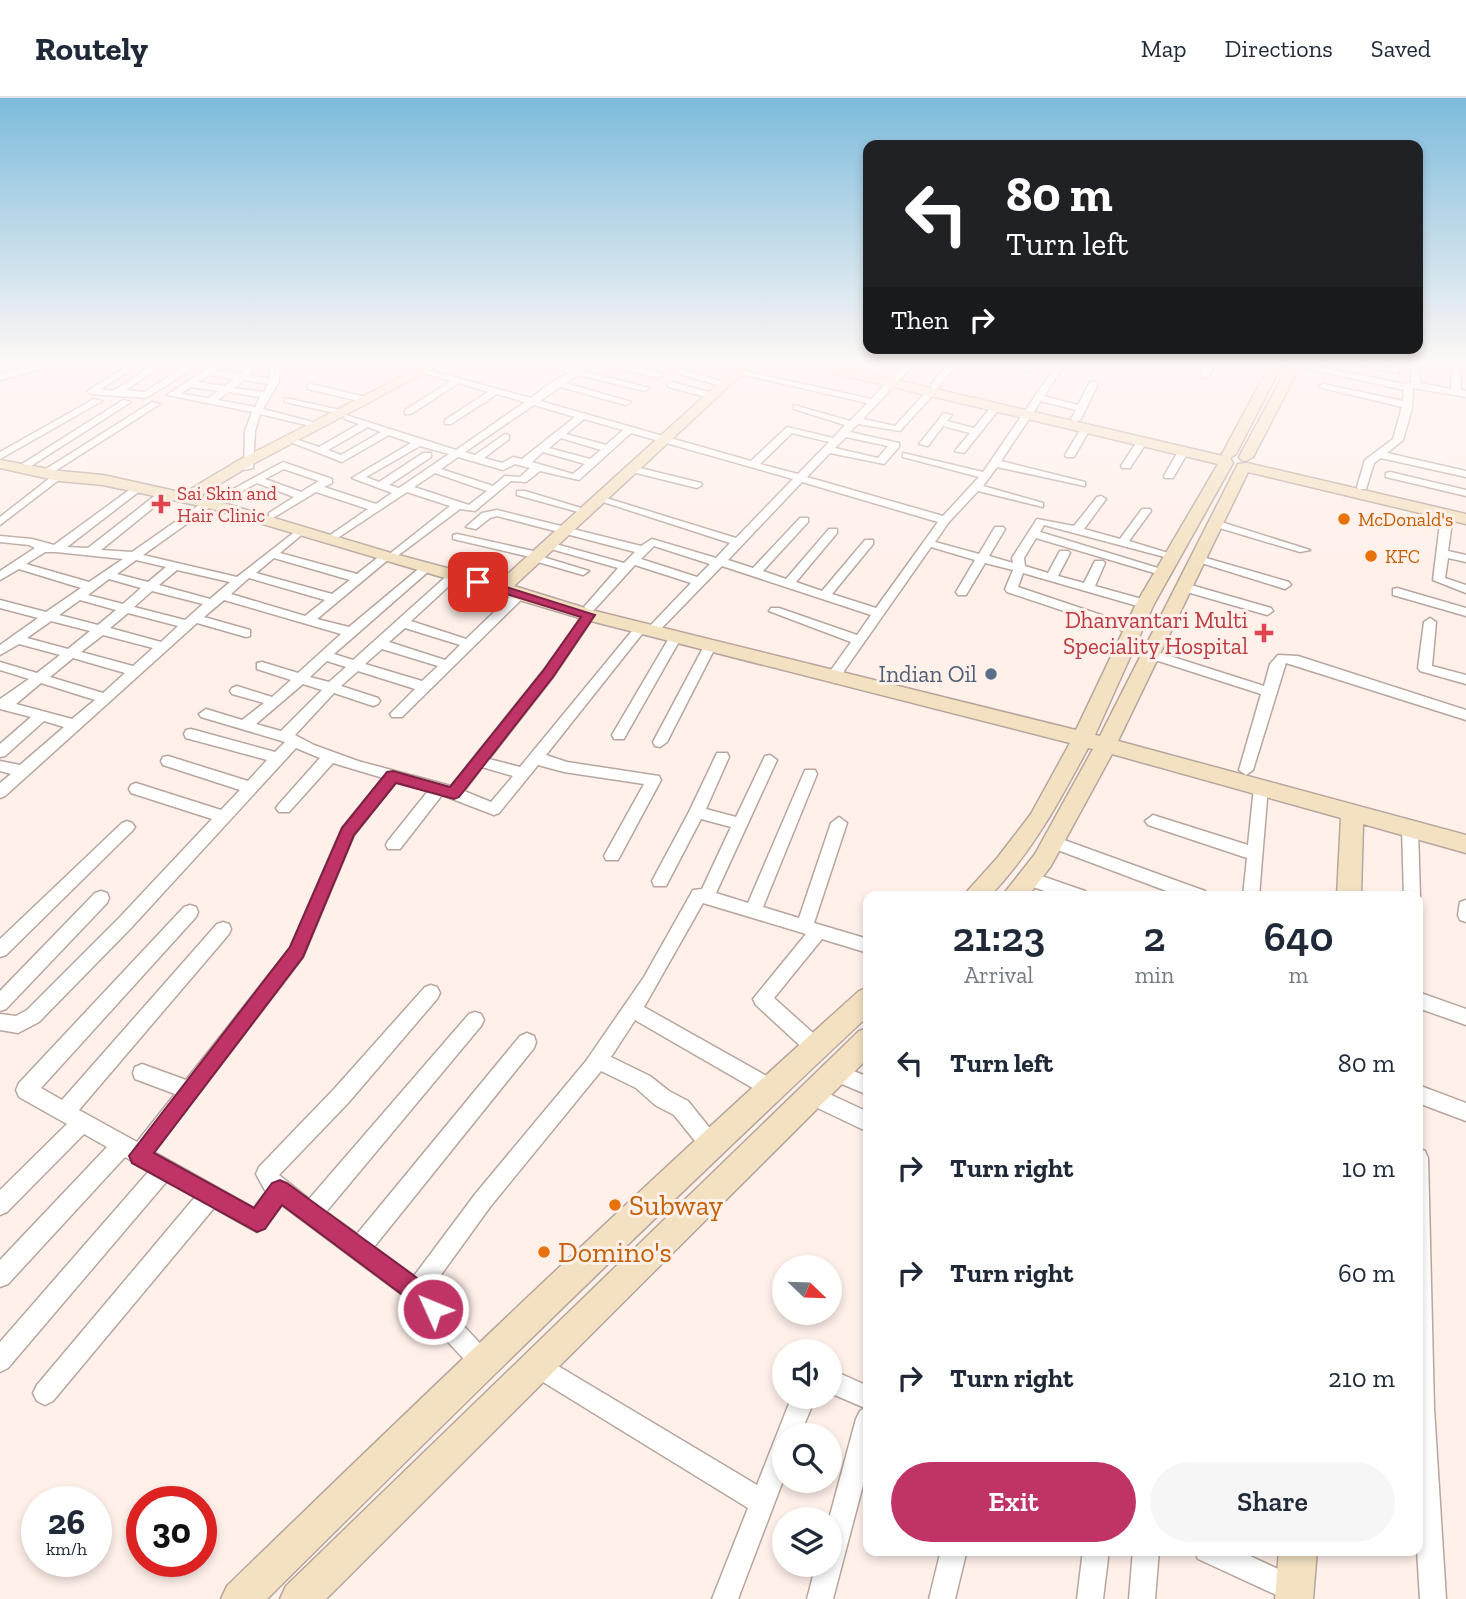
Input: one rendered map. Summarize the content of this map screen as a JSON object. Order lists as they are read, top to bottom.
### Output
{
  "places": {
    "health": ["Sai Skin and Hair Clinic", "Dhanvantari Multi Speciality Hospital"],
    "other": [
      "McDonald's",
      "KFC",
      "Indian Oil",
      "Subway",
      "Domino's"
    ]
  },
  "north": "bottom right",
  "page": {
    "header": "Routely",
    "nav": ["Map", "Directions", "Saved"],
    "turn": ["80 m", "Turn left"],
    "then": "Then",
    "eta": [
      "21:23",
      "Arrival",
      "2",
      "min",
      "640",
      "m"
    ],
    "list": [
      {
        "name": "Turn left",
        "value": "80 m"
      },
      {
        "name": "Turn right",
        "value": "10 m"
      },
      {
        "name": "Turn right",
        "value": "60 m"
      },
      {
        "name": "Turn right",
        "value": "210 m"
      }
    ],
    "buttons": ["Exit", "Share"],
    "speed": "26 km/h",
    "limit": "30"
  }
}
